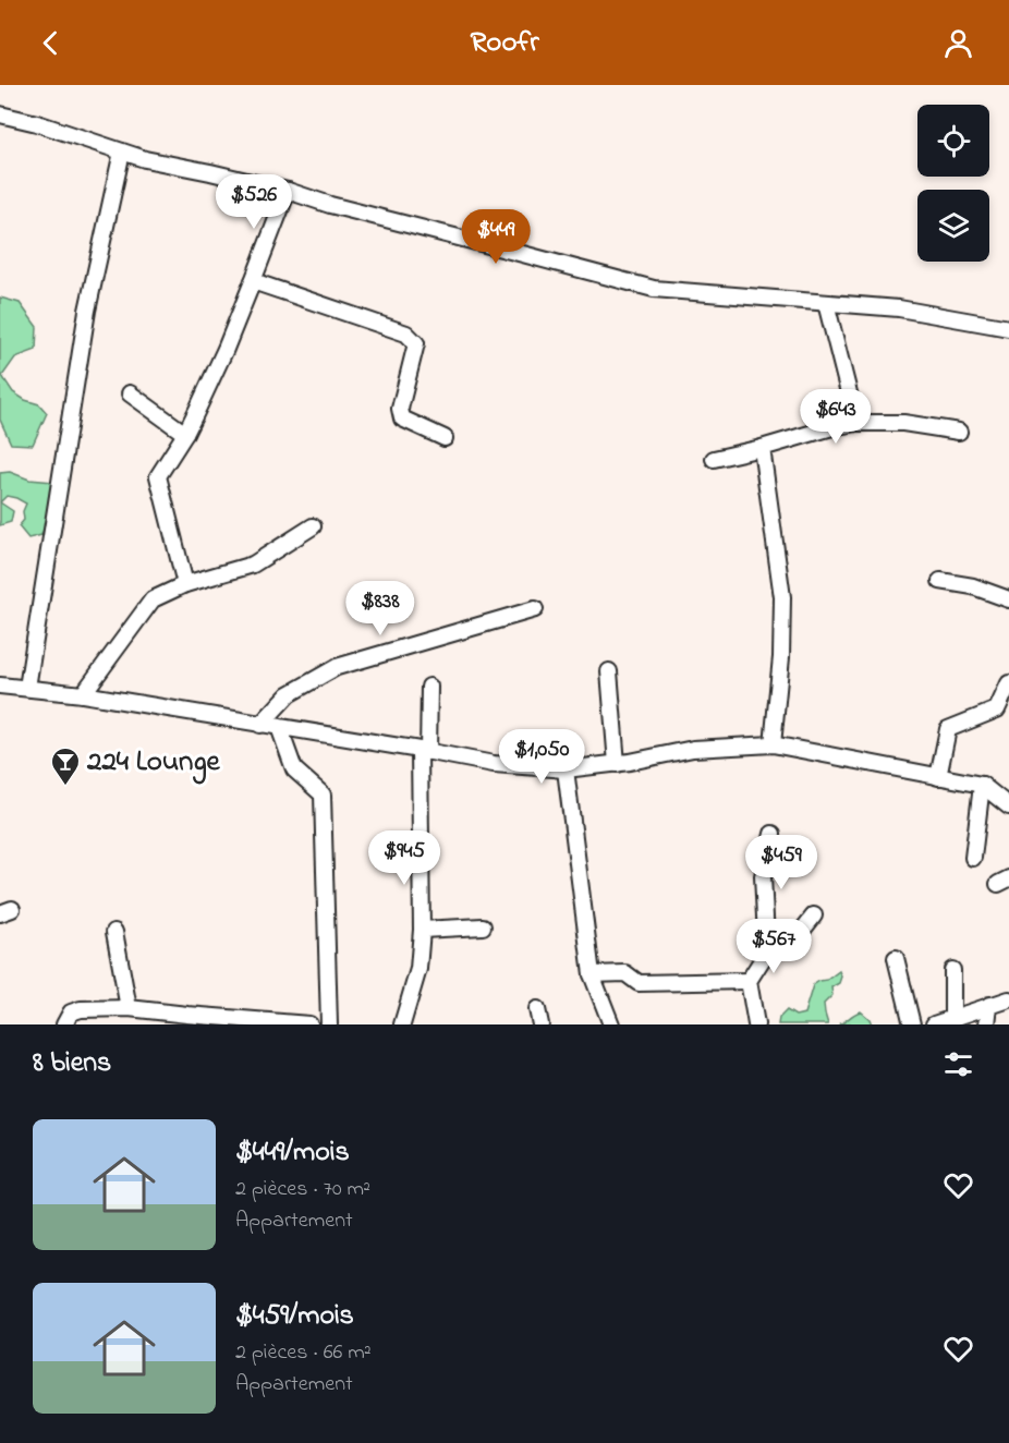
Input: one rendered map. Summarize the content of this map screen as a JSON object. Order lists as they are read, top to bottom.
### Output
{
  "places": {
    "bar": ["224 Lounge"]
  },
  "page": {
    "header": "Roofr",
    "price": [
      "$526",
      "$449",
      "$643",
      "$838",
      "$1,050",
      "$945",
      "$459",
      "$567"
    ],
    "heading": "8 biens",
    "list": [
      {
        "name": "$449/mois",
        "note": "2 pièces · 70 m² · Appartement"
      },
      {
        "name": "$459/mois",
        "note": "2 pièces · 66 m² · Appartement"
      }
    ]
  }
}
